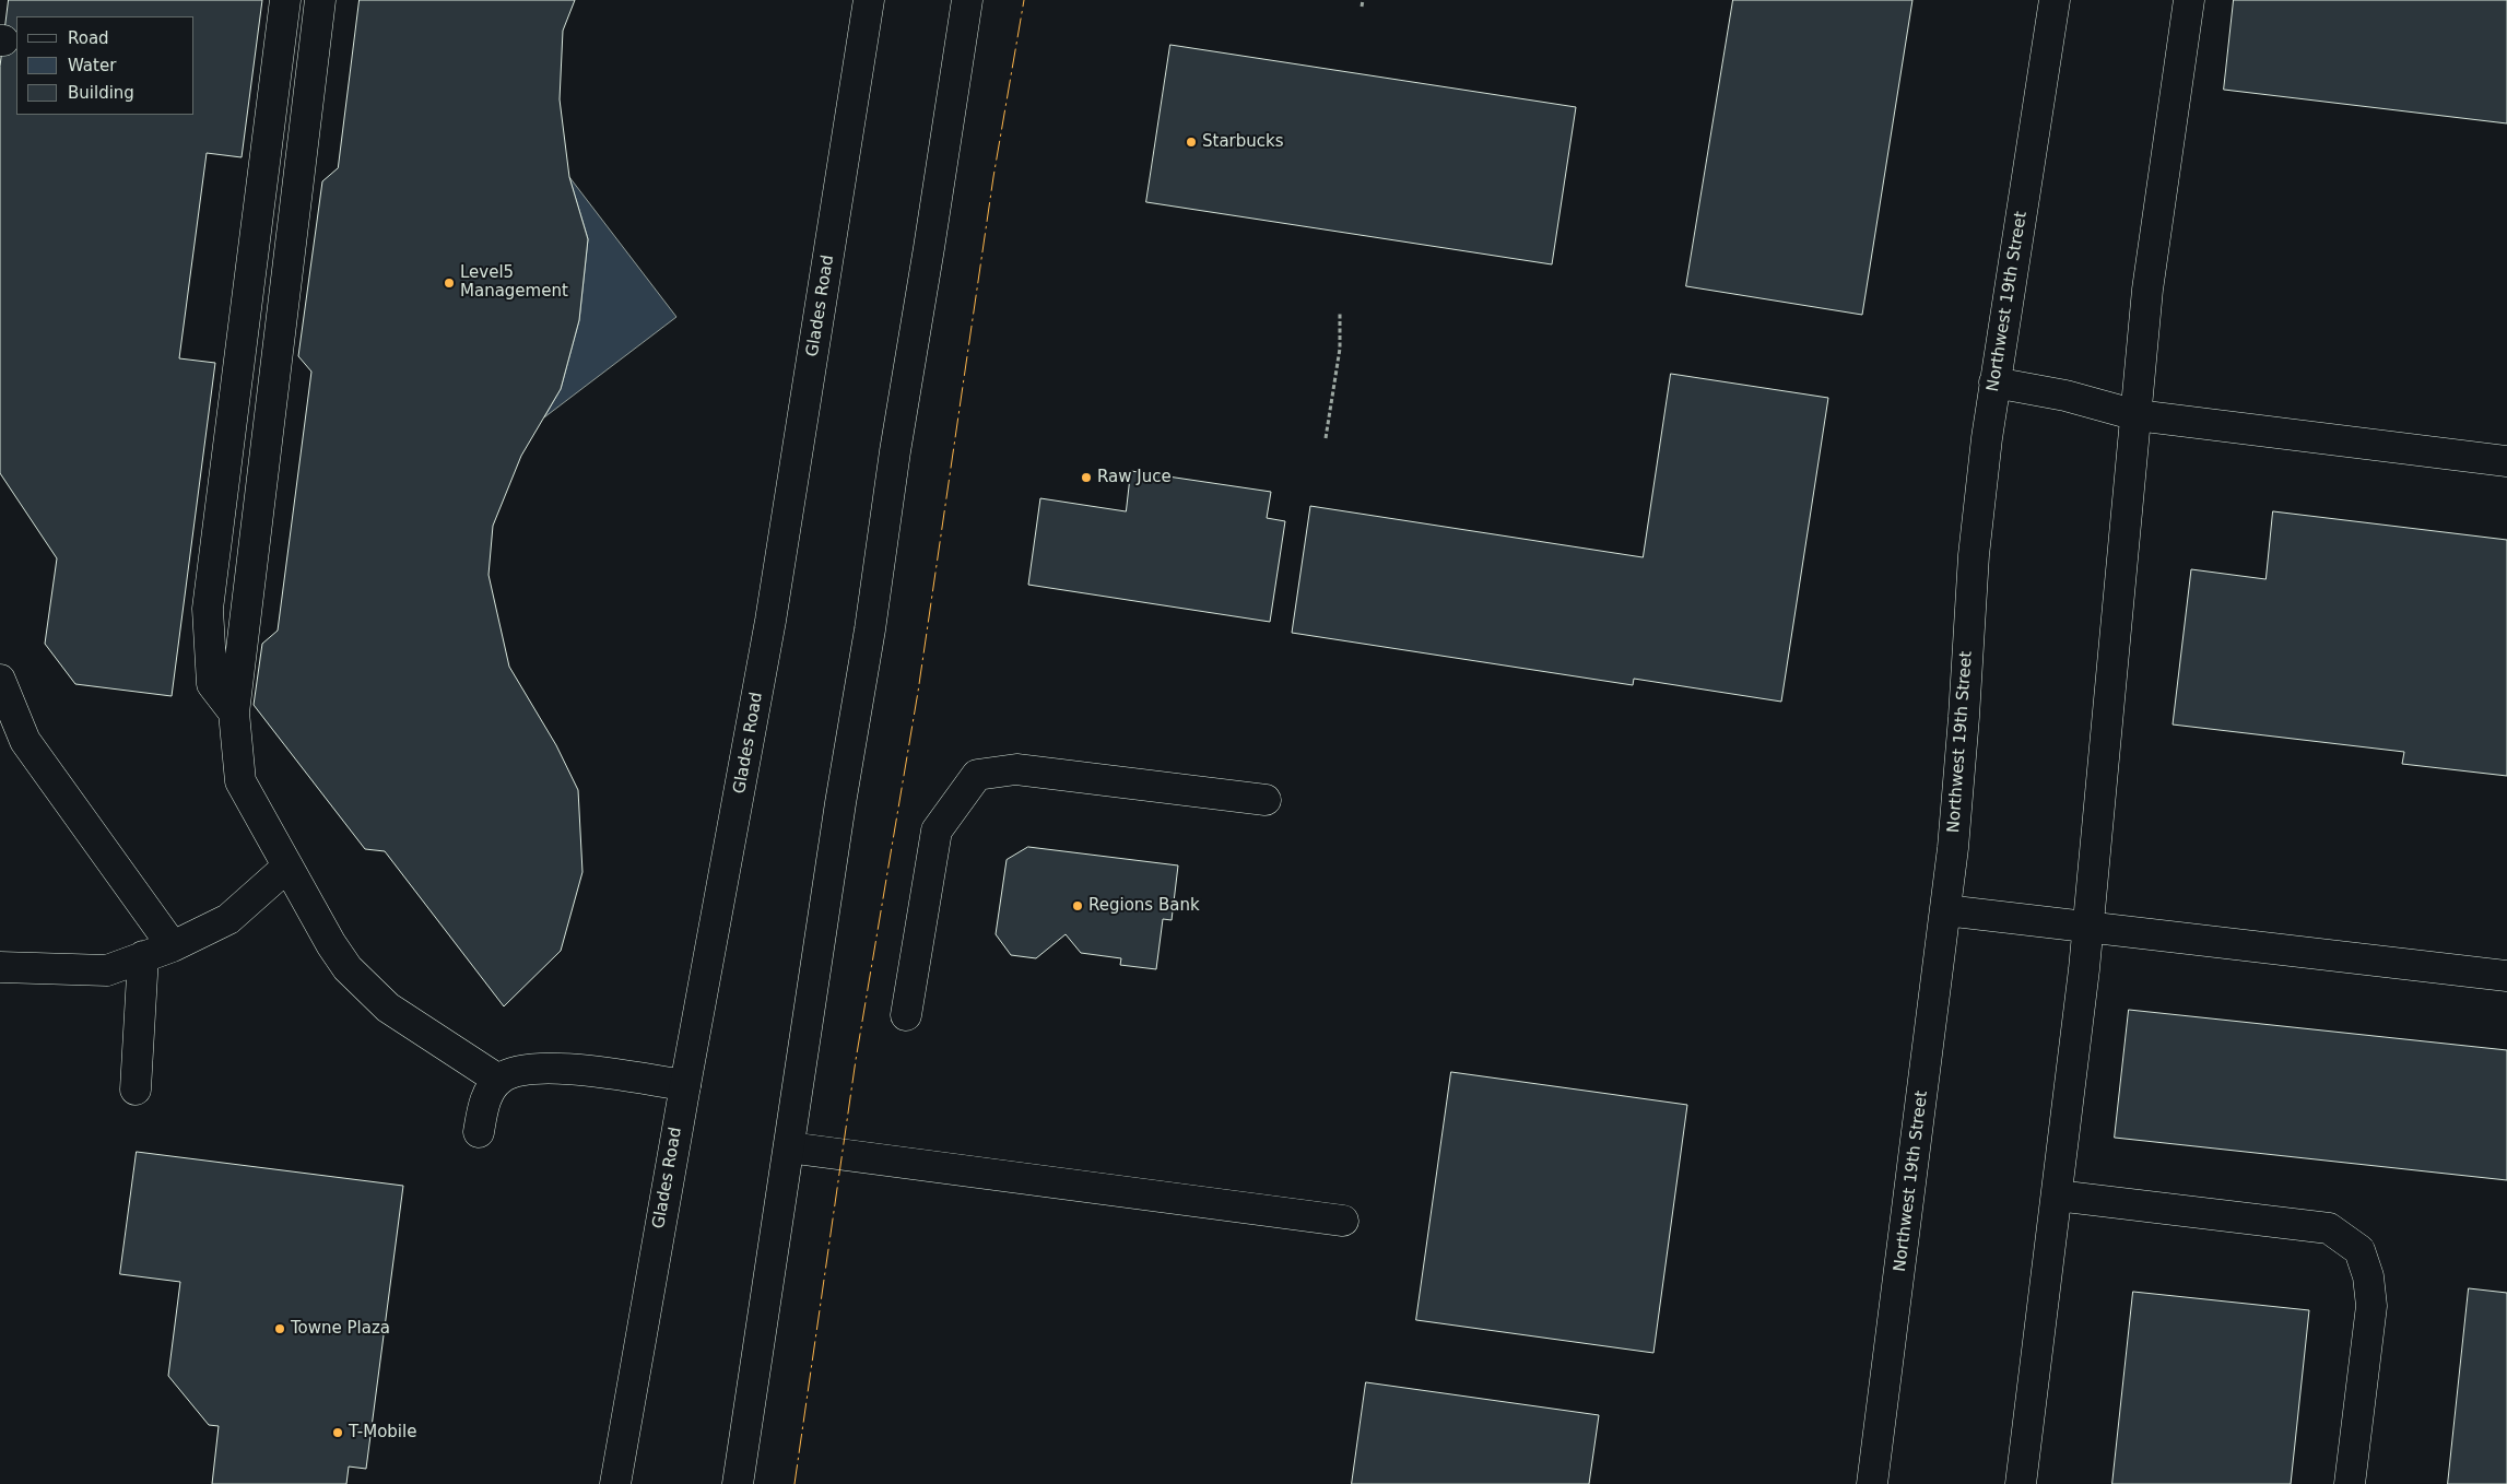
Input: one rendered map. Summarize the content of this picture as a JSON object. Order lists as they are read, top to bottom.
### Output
{
  "streets": {
    "main road": ["Northwest 19th Street", "Glades Road"]
  },
  "places": [
    "Starbucks",
    "Level5 Management",
    "Raw Juce",
    "Regions Bank",
    "Towne Plaza",
    "T-Mobile"
  ],
  "legend": ["Road", "Water", "Building"]
}
